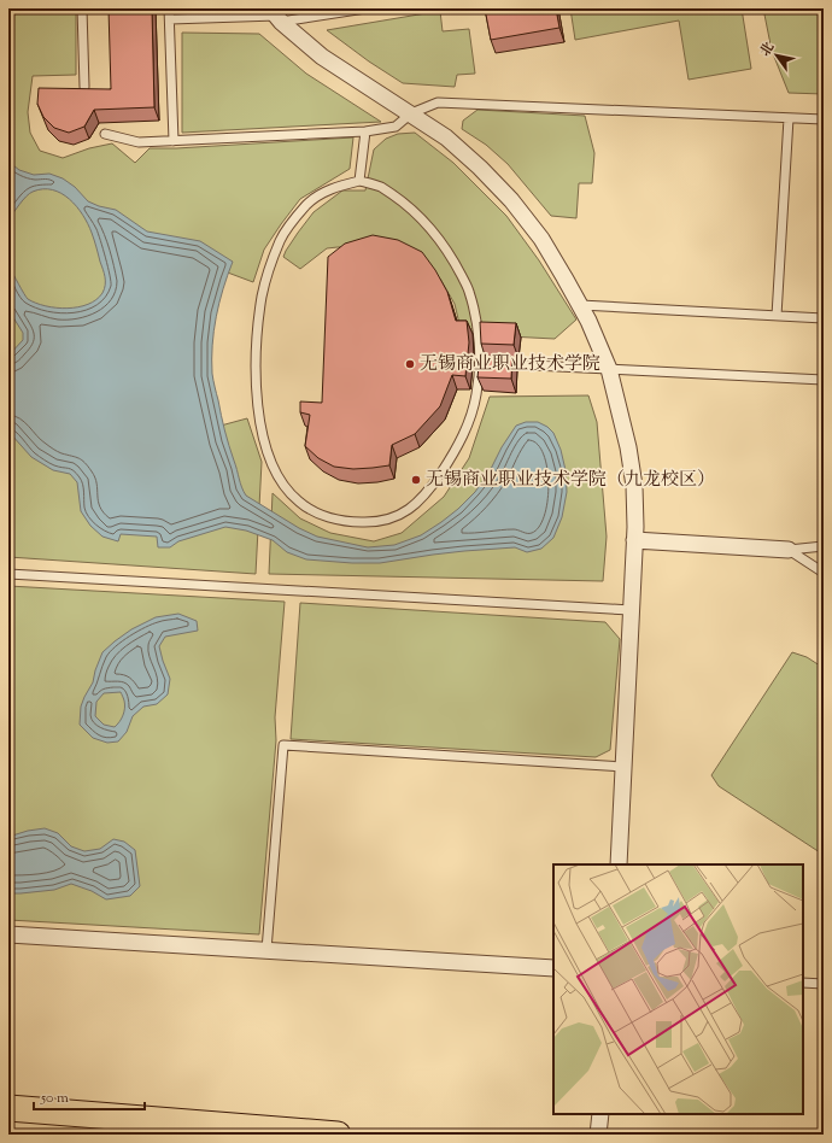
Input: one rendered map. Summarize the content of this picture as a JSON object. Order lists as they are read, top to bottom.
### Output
{
  "places": ["无锡商业职业技术学院", "无锡商业职业技术学院（九龙校区）"],
  "scale_bar": "50 m",
  "north": "top left"
}
